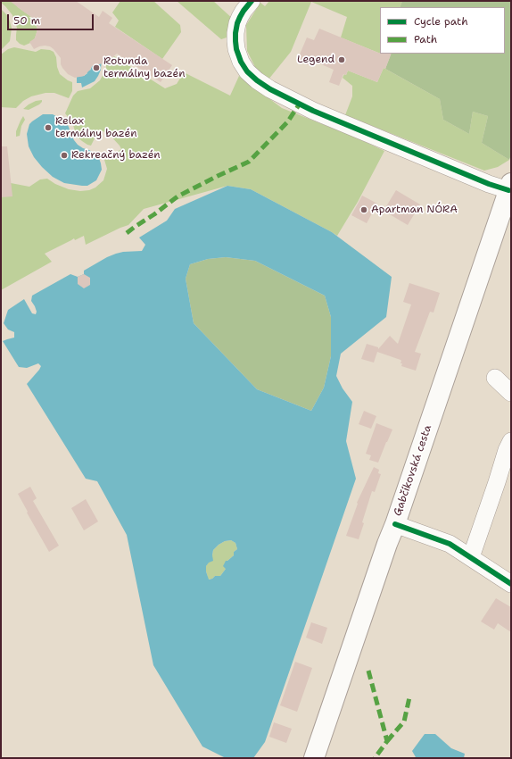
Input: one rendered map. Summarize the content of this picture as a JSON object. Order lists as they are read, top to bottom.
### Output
{
  "streets": {
    "main road": ["Gabčíkovská cesta"]
  },
  "places": [
    "Legend",
    "Rotunda termálny bazén",
    "Relax termálny bazén",
    "Rekreačný bazén",
    "Apartman NÓRA"
  ],
  "legend": ["Cycle path", "Path"],
  "scale_bar": "50 m"
}
